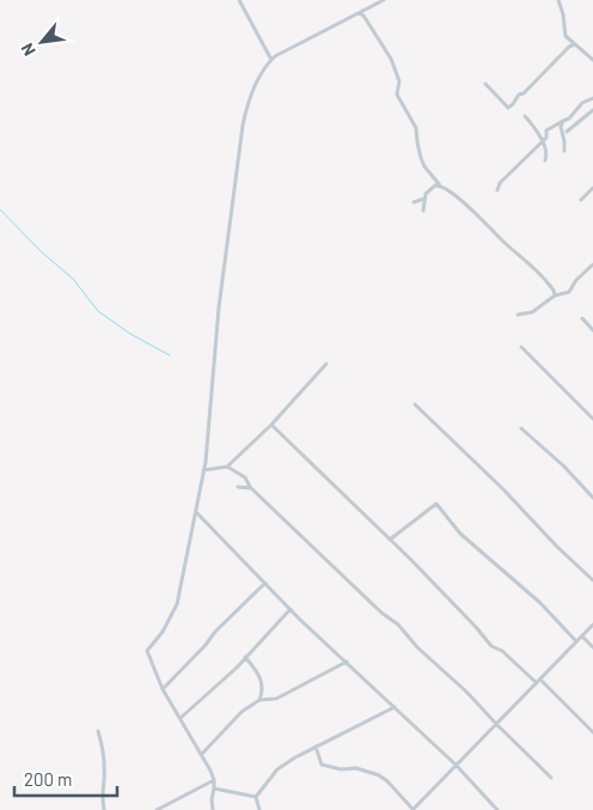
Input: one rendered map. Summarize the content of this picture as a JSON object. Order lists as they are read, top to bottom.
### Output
{
  "scale_bar": "200 m",
  "north": "bottom left"
}
